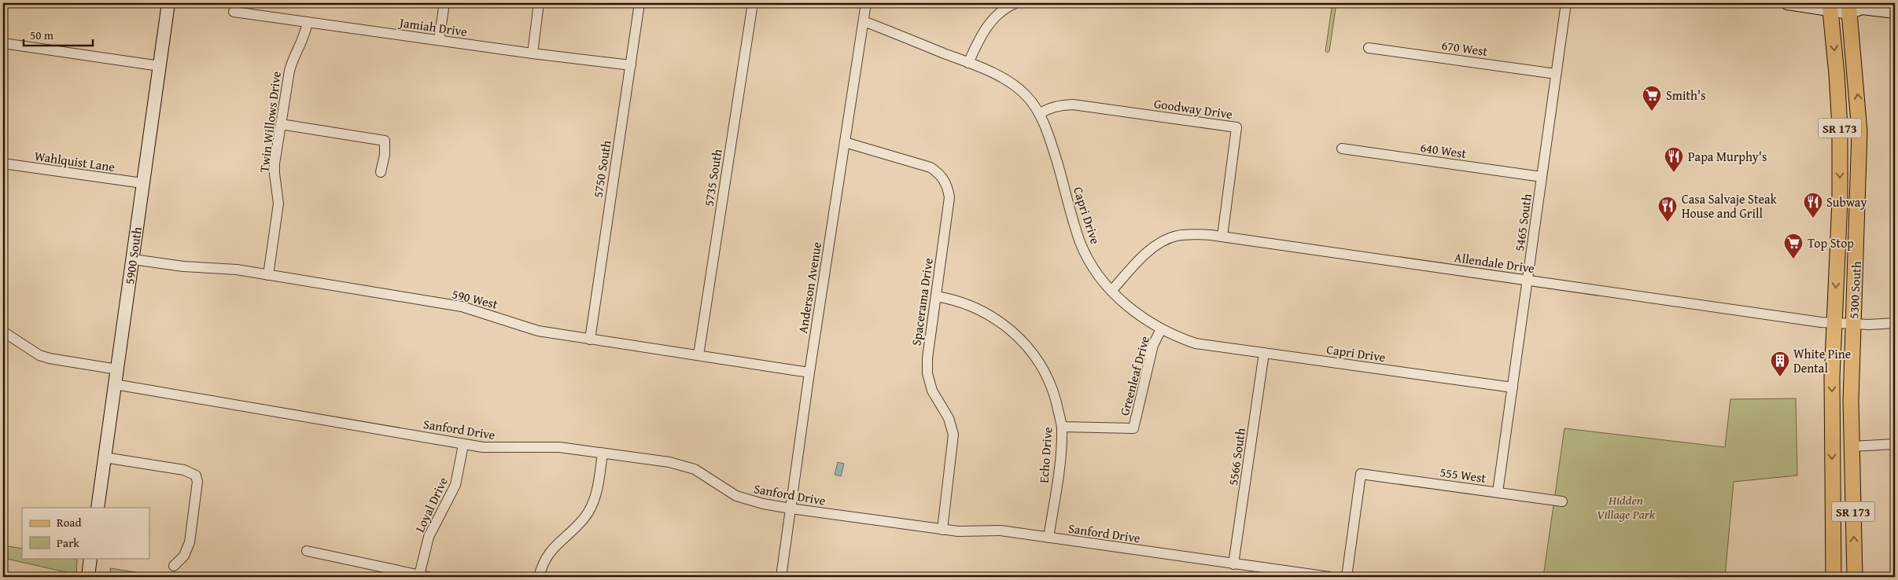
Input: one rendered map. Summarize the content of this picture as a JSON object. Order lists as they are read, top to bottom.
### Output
{
  "streets": {
    "main road": ["SR 173", "5300 South"],
    "street": [
      "Jamiah Drive",
      "670 West",
      "Goodway Drive",
      "Twin Willows Drive",
      "640 West",
      "Wahlquist Lane",
      "5750 South",
      "5735 South",
      "Capri Drive",
      "5465 South",
      "5900 South",
      "Allendale Drive",
      "Anderson Avenue",
      "590 West",
      "Spacerama Drive",
      "Greenleaf Drive",
      "Sanford Drive",
      "Echo Drive",
      "5566 South",
      "555 West",
      "Loyal Drive"
    ]
  },
  "crossings": [
    ["Jamiah Drive", "Twin Willows Drive"],
    ["Jamiah Drive", "5750 South"],
    ["670 West", "5465 South"],
    ["Goodway Drive", "Capri Drive"],
    ["Goodway Drive", "Allendale Drive"],
    ["Twin Willows Drive", "590 West"],
    ["640 West", "5465 South"],
    ["Wahlquist Lane", "5900 South"],
    ["5750 South", "590 West"],
    ["5735 South", "590 West"],
    ["Capri Drive", "5465 South"],
    ["Capri Drive", "Allendale Drive"],
    ["Capri Drive", "Anderson Avenue"],
    ["Capri Drive", "Greenleaf Drive"],
    ["Capri Drive", "5566 South"],
    ["5465 South", "Allendale Drive"],
    ["5465 South", "555 West"],
    ["5900 South", "590 West"],
    ["5900 South", "Sanford Drive"],
    ["Allendale Drive", "5300 South"],
    ["Anderson Avenue", "590 West"],
    ["Anderson Avenue", "Spacerama Drive"],
    ["Anderson Avenue", "Sanford Drive"],
    ["Spacerama Drive", "Sanford Drive"],
    ["Spacerama Drive", "Echo Drive"],
    ["Greenleaf Drive", "Echo Drive"],
    ["Sanford Drive", "Echo Drive"],
    ["Sanford Drive", "5566 South"],
    ["Sanford Drive", "Loyal Drive"]
  ],
  "parks": ["Hidden Village Park"],
  "places": {
    "supermarket": ["Smith's", "Top Stop"],
    "restaurant": ["Papa Murphy's", "Subway", "Casa Salvaje Steak House and Grill"],
    "building": ["White Pine Dental"]
  },
  "legend": ["Road", "Park"],
  "scale_bar": "50 m"
}
